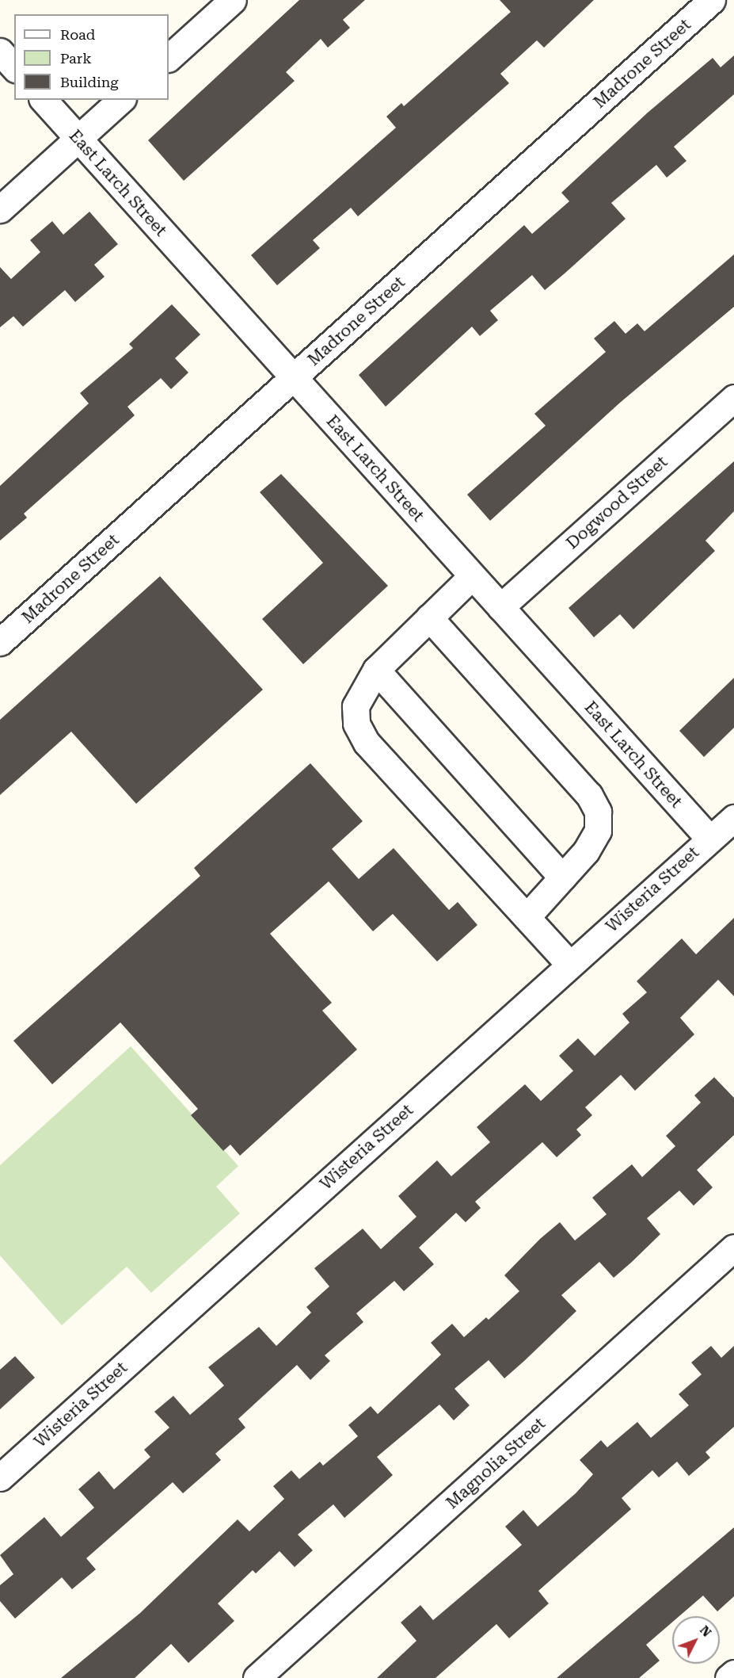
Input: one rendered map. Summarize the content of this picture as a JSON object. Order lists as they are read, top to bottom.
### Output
{
  "streets": {
    "street": [
      "Madrone Street",
      "East Larch Street",
      "Dogwood Street",
      "Wisteria Street",
      "Magnolia Street"
    ]
  },
  "crossings": [
    ["Madrone Street", "East Larch Street"],
    ["East Larch Street", "Dogwood Street"],
    ["East Larch Street", "Wisteria Street"]
  ],
  "legend": ["Road", "Park", "Building"],
  "north": "top right"
}
